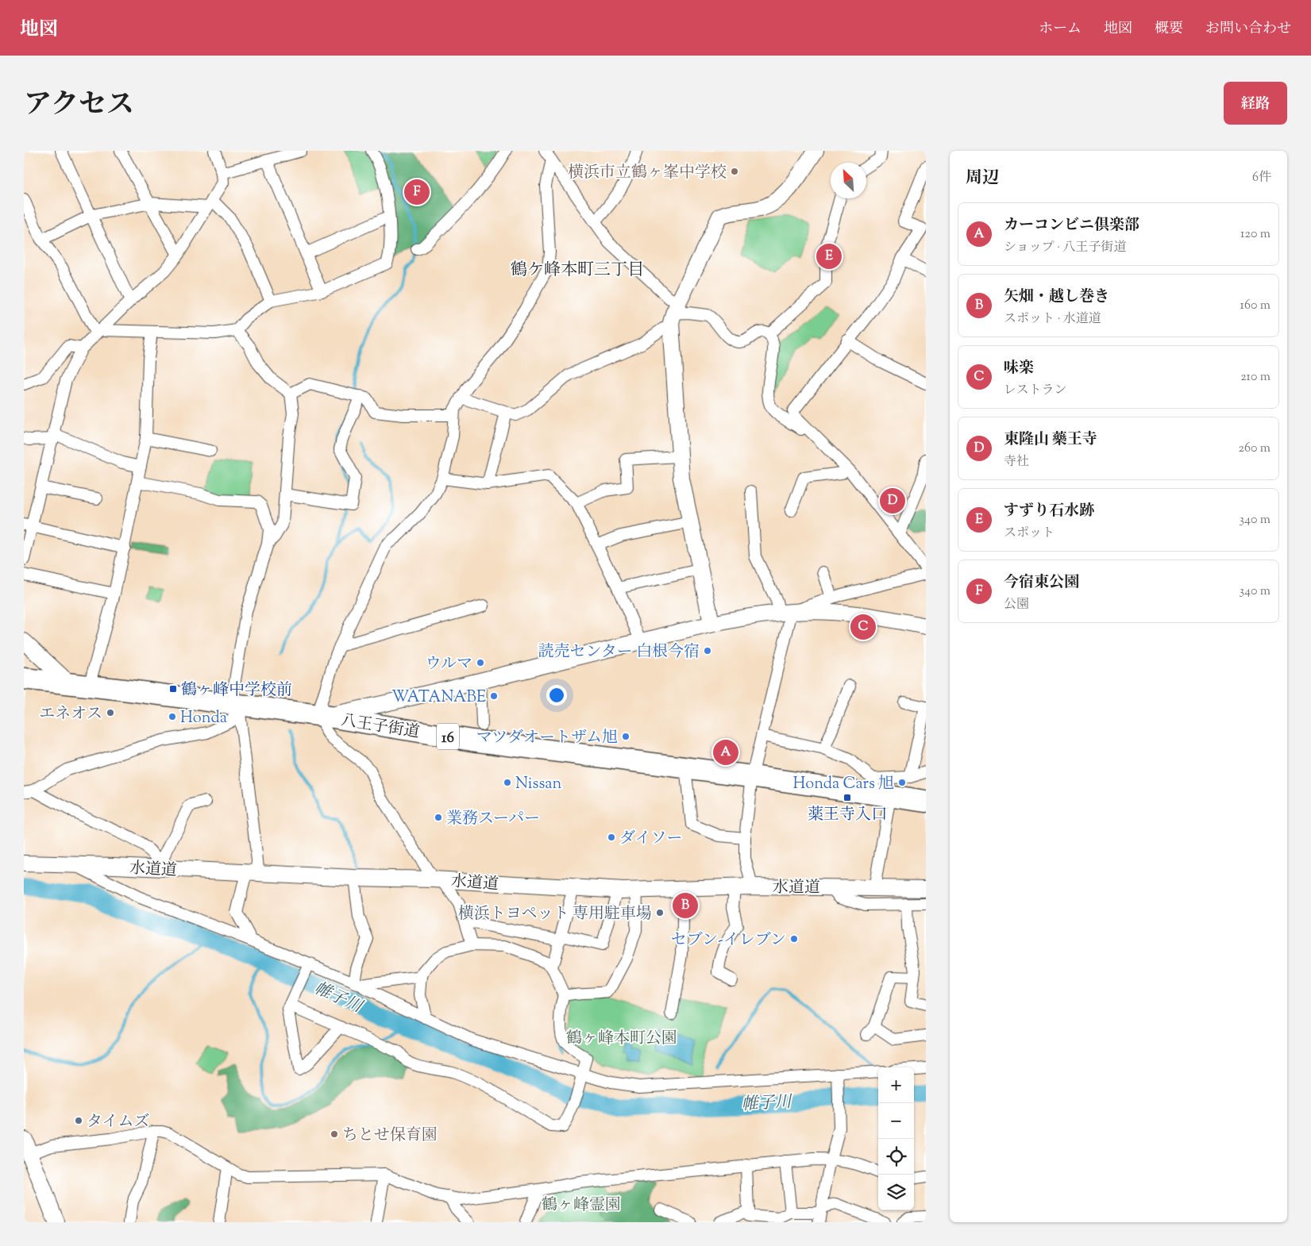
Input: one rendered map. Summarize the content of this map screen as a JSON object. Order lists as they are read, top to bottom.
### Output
{
  "streets": {
    "highway": ["八王子街道", "16"],
    "street": ["水道道"]
  },
  "districts": ["鶴ケ峰本町三丁目"],
  "water": ["帷子川"],
  "parks": ["鶴ヶ峰本町公園", "鶴ヶ峰霊園"],
  "places": {
    "other": [
      "横浜市立鶴ヶ峯中学校",
      "読売センター 白根今宿",
      "ウルマ",
      "WATANABE",
      "エネオス",
      "Honda",
      "マツダオートザム旭",
      "Nissan",
      "Honda Cars 旭",
      "業務スーパー",
      "ダイソー",
      "横浜トヨペット 専用駐車場",
      "セブン-イレブン",
      "タイムズ",
      "ちとせ保育園"
    ],
    "transit": ["鶴ヶ峰中学校前", "薬王寺入口"]
  },
  "north": "top left",
  "page": {
    "header": "地図",
    "nav": [
      "ホーム",
      "地図",
      "概要",
      "お問い合わせ"
    ],
    "title": "アクセス",
    "buttons": "経路",
    "heading": ["周辺", "6件"],
    "pins": [
      "F",
      "E",
      "D",
      "C",
      "A",
      "B"
    ],
    "list": [
      {
        "mark": "A",
        "name": "カーコンビニ倶楽部",
        "note": "ショップ · 八王子街道",
        "value": "120 m"
      },
      {
        "mark": "B",
        "name": "矢畑・越し巻き",
        "note": "スポット · 水道道",
        "value": "160 m"
      },
      {
        "mark": "C",
        "name": "味楽",
        "note": "レストラン",
        "value": "210 m"
      },
      {
        "mark": "D",
        "name": "東隆山 藥王寺",
        "note": "寺社",
        "value": "260 m"
      },
      {
        "mark": "E",
        "name": "すずり石水跡",
        "note": "スポット",
        "value": "340 m"
      },
      {
        "mark": "F",
        "name": "今宿東公園",
        "note": "公園",
        "value": "340 m"
      }
    ],
    "map_buttons": ["+", "−"]
  }
}
